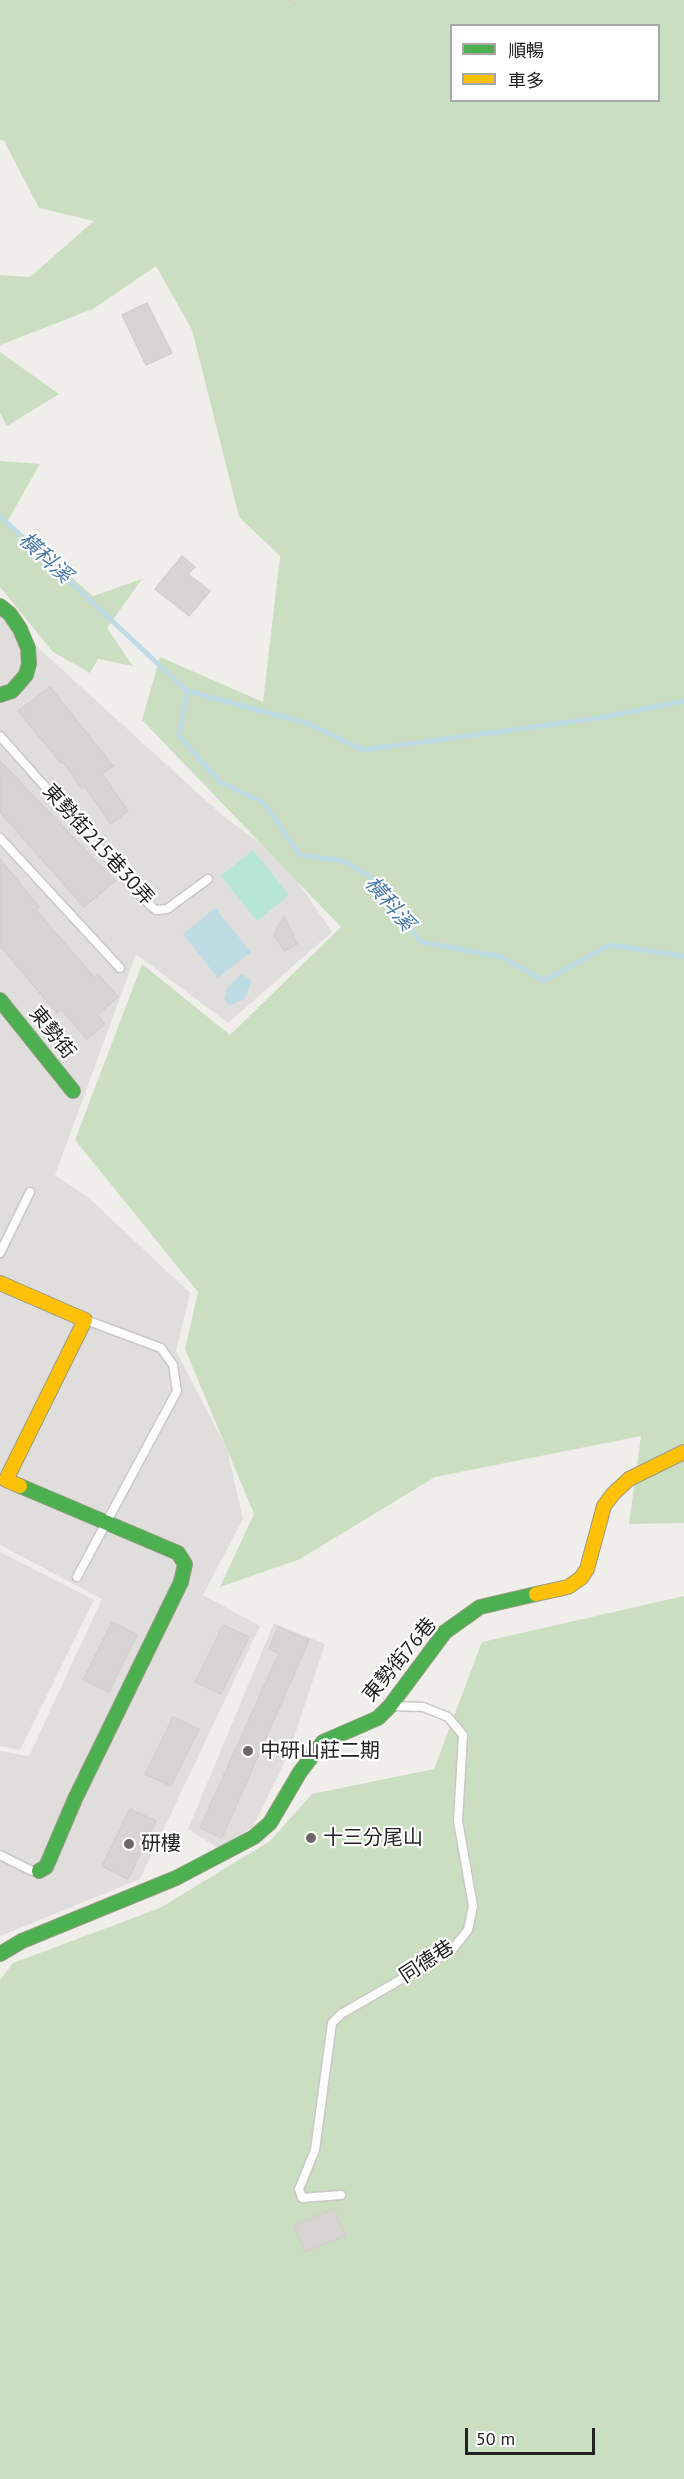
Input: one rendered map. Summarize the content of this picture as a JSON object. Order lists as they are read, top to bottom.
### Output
{
  "streets": {
    "street": ["東勢街", "東勢街76巷"],
    "lane": ["東勢街215巷30弄", "同德巷"]
  },
  "crossings": [
    ["東勢街76巷", "同德巷"]
  ],
  "water": ["橫科溪"],
  "places": ["中研山莊二期", "十三分尾山", "研樓"],
  "legend": ["順暢", "車多"],
  "scale_bar": "50 m"
}
